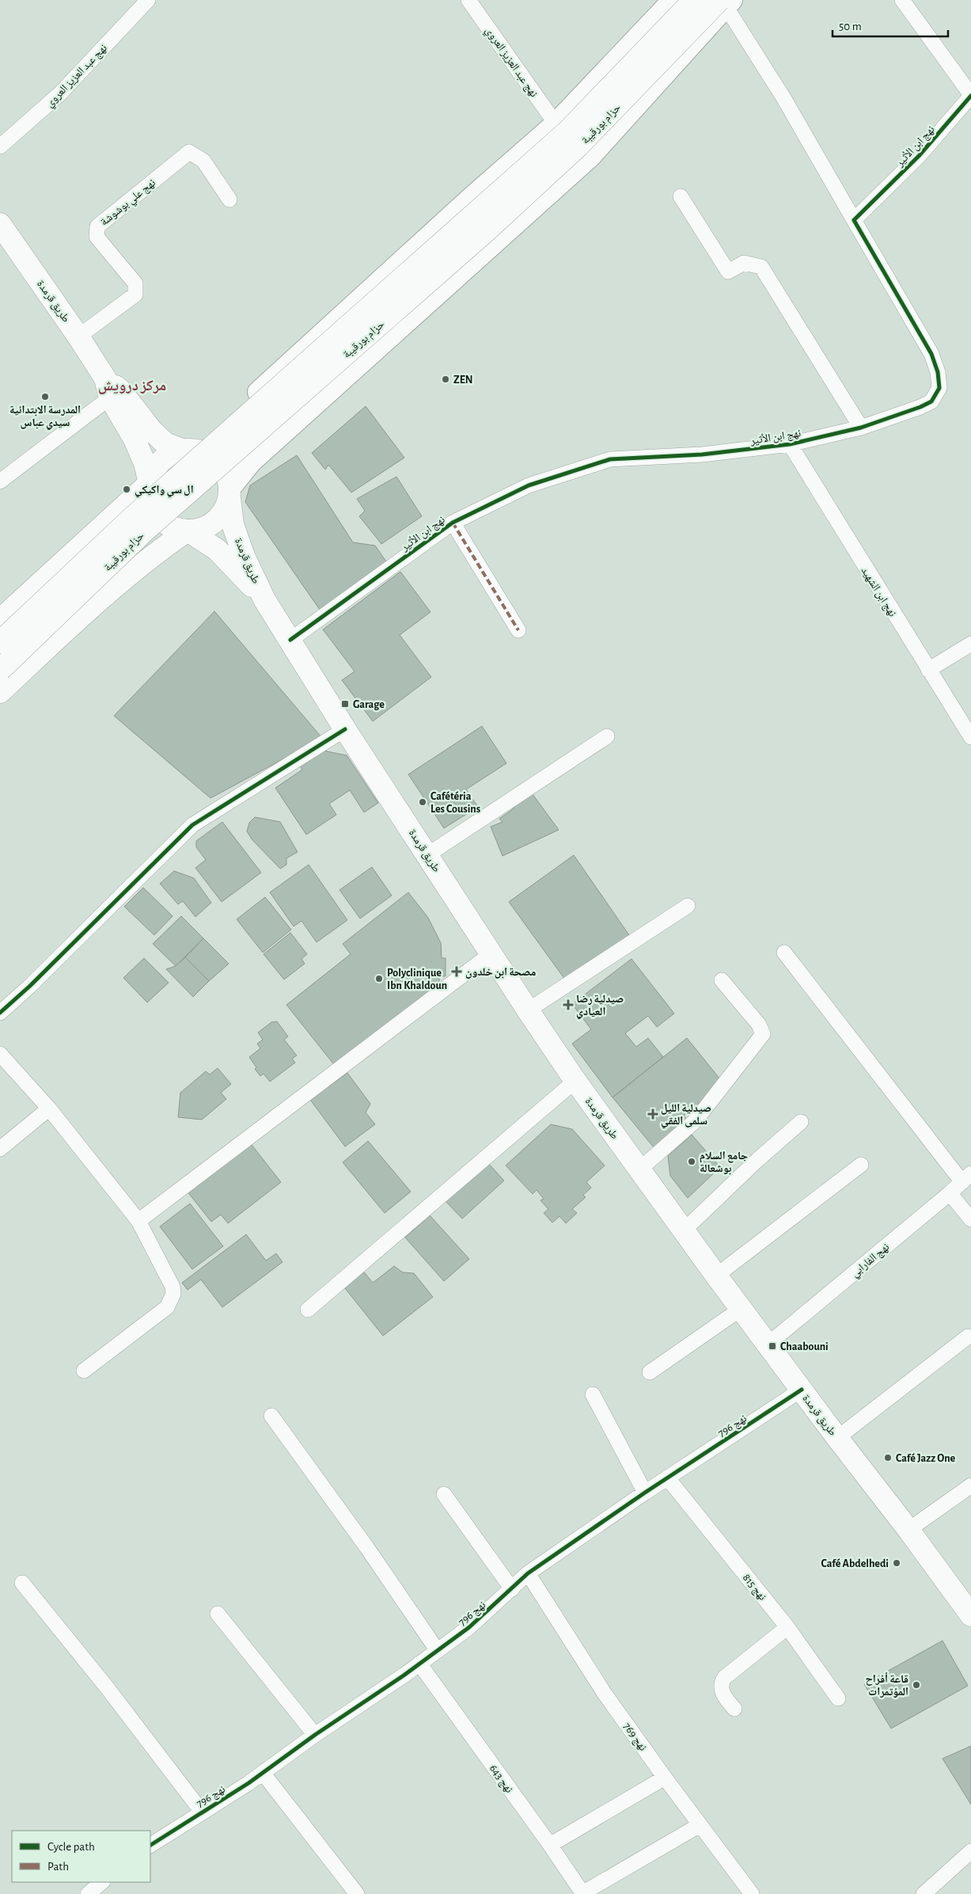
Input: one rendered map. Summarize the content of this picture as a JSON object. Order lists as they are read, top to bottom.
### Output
{
  "streets": {
    "main road": ["حزام بورقيبة", "طريق قرمدة"],
    "street": [
      "نهج عبد العزيز العروي",
      "نهج ابن الأثير",
      "نهج علي بوشوشة",
      "نهج ابن الشهيد",
      "نهج الفارابي",
      "نهج 796",
      "نهج 815",
      "نهج 769",
      "نهج 643"
    ]
  },
  "crossings": [
    ["حزام بورقيبة", "طريق قرمدة"],
    ["نهج ابن الأثير", "طريق قرمدة"],
    ["نهج ابن الأثير", "نهج ابن الشهيد"],
    ["نهج علي بوشوشة", "طريق قرمدة"],
    ["طريق قرمدة", "نهج الفارابي"],
    ["طريق قرمدة", "نهج 796"],
    ["نهج 796", "نهج 815"],
    ["نهج 796", "نهج 769"],
    ["نهج 796", "نهج 643"]
  ],
  "districts": ["مركز درويش"],
  "places": {
    "other": [
      "ZEN",
      "المدرسة الابتدائية سيدي عباس",
      "ال سي واكيكي",
      "Cafétéria Les Cousins",
      "Polyclinique Ibn Khaldoun",
      "جامع السلام بوشعالة",
      "Café Jazz One",
      "Café Abdelhedi",
      "قاعة أفراح المؤتمرات"
    ],
    "transit": ["Garage", "Chaabouni"],
    "health": ["مصحة ابن خلدون", "صيدلية رضا العيادي", "صيدلية الليل سلمى الفقي"]
  },
  "legend": ["Cycle path", "Path"],
  "scale_bar": "50 m"
}
